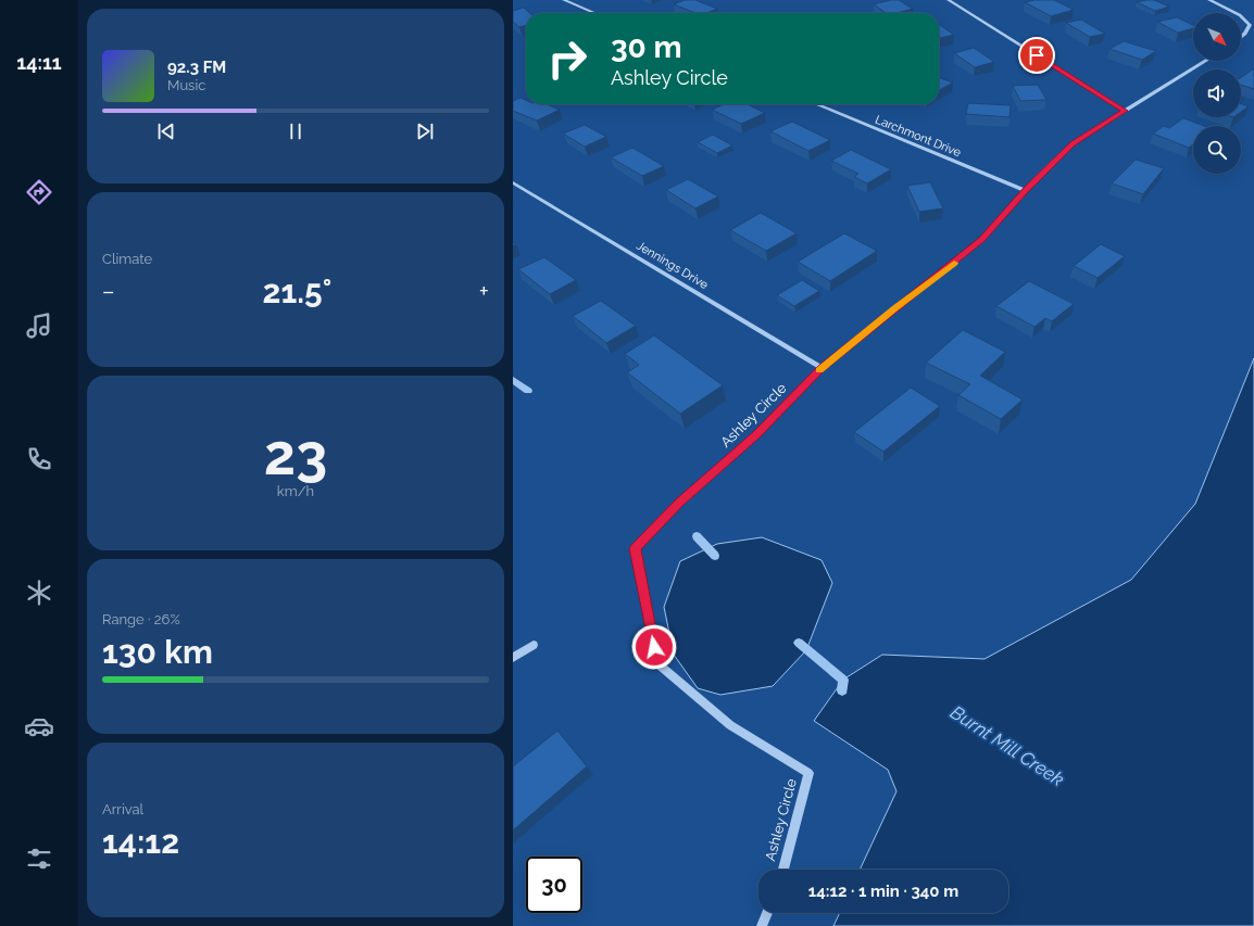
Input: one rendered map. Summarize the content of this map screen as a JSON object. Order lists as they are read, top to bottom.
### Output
{
  "streets": {
    "street": ["Larchmont Drive", "Jennings Drive", "Ashley Circle"]
  },
  "crossings": [
    ["Larchmont Drive", "Ashley Circle"],
    ["Jennings Drive", "Ashley Circle"]
  ],
  "water": ["Burnt Mill Creek"],
  "north": "bottom right",
  "page": {
    "tabs": "14:11",
    "turn": ["30 m", "Ashley Circle"],
    "song": ["92.3 FM", "Music"],
    "tile": [
      "Climate",
      ["23", "km/h"],
      ["Range · 26%", "130 km"],
      ["Arrival", "14:12"]
    ],
    "heat": ["−", "21.5°", "+"],
    "limit": "30",
    "trip": "14:12 · 1 min · 340 m"
  }
}
